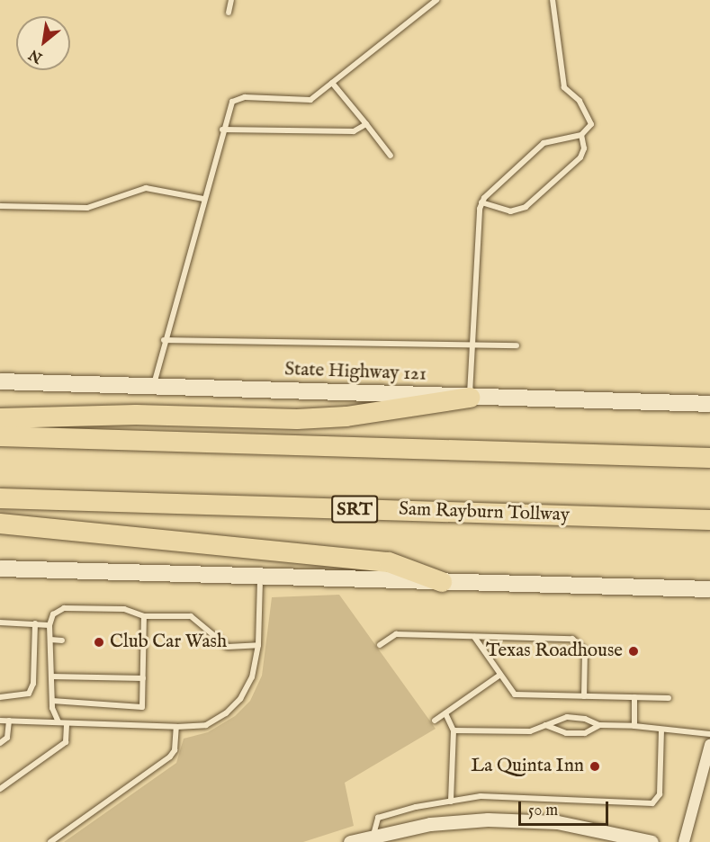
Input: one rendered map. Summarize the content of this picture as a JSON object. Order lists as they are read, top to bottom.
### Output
{
  "streets": {
    "highway": ["SRT", "Sam Rayburn Tollway"],
    "main road": ["State Highway 121"]
  },
  "places": ["Club Car Wash", "Texas Roadhouse", "La Quinta Inn"],
  "scale_bar": "50 m",
  "north": "bottom left"
}
